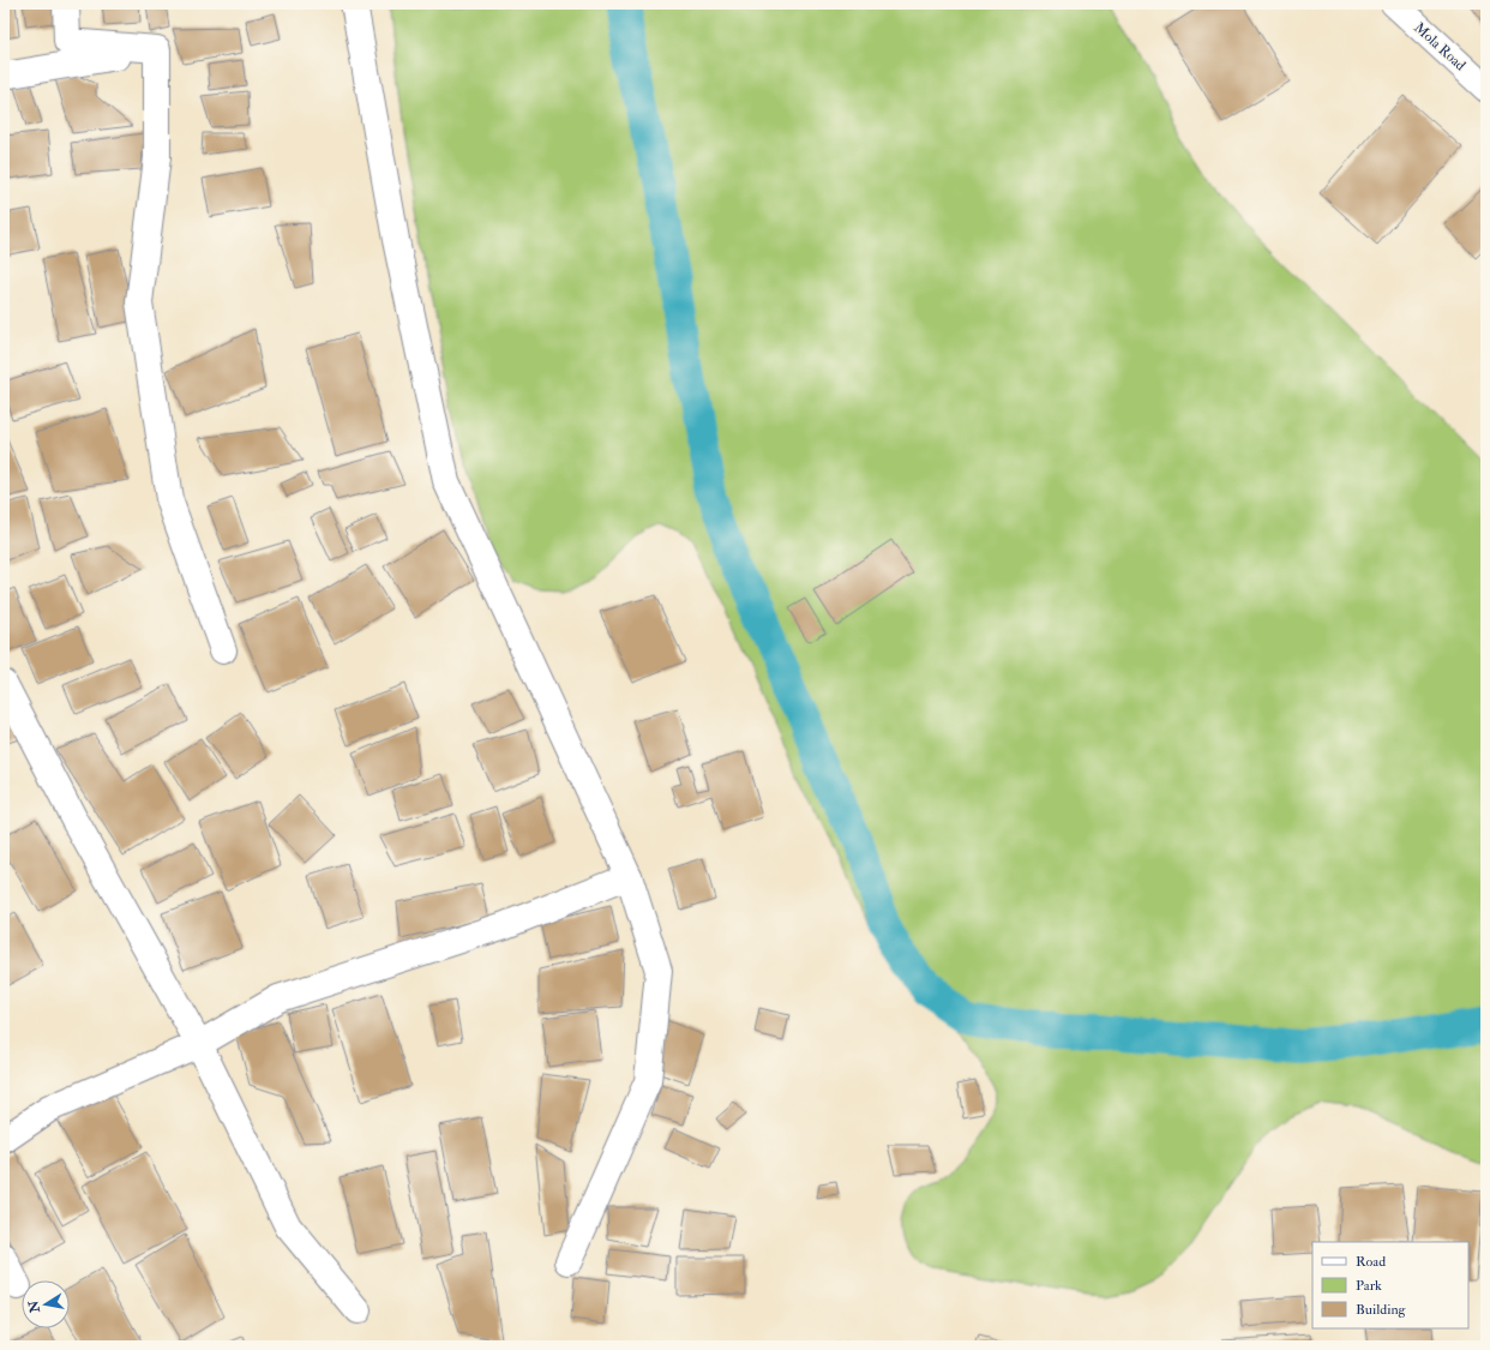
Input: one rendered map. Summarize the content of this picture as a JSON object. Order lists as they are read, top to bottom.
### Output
{
  "streets": {
    "street": ["Mola Road"]
  },
  "legend": ["Road", "Park", "Building"],
  "north": "left"
}
